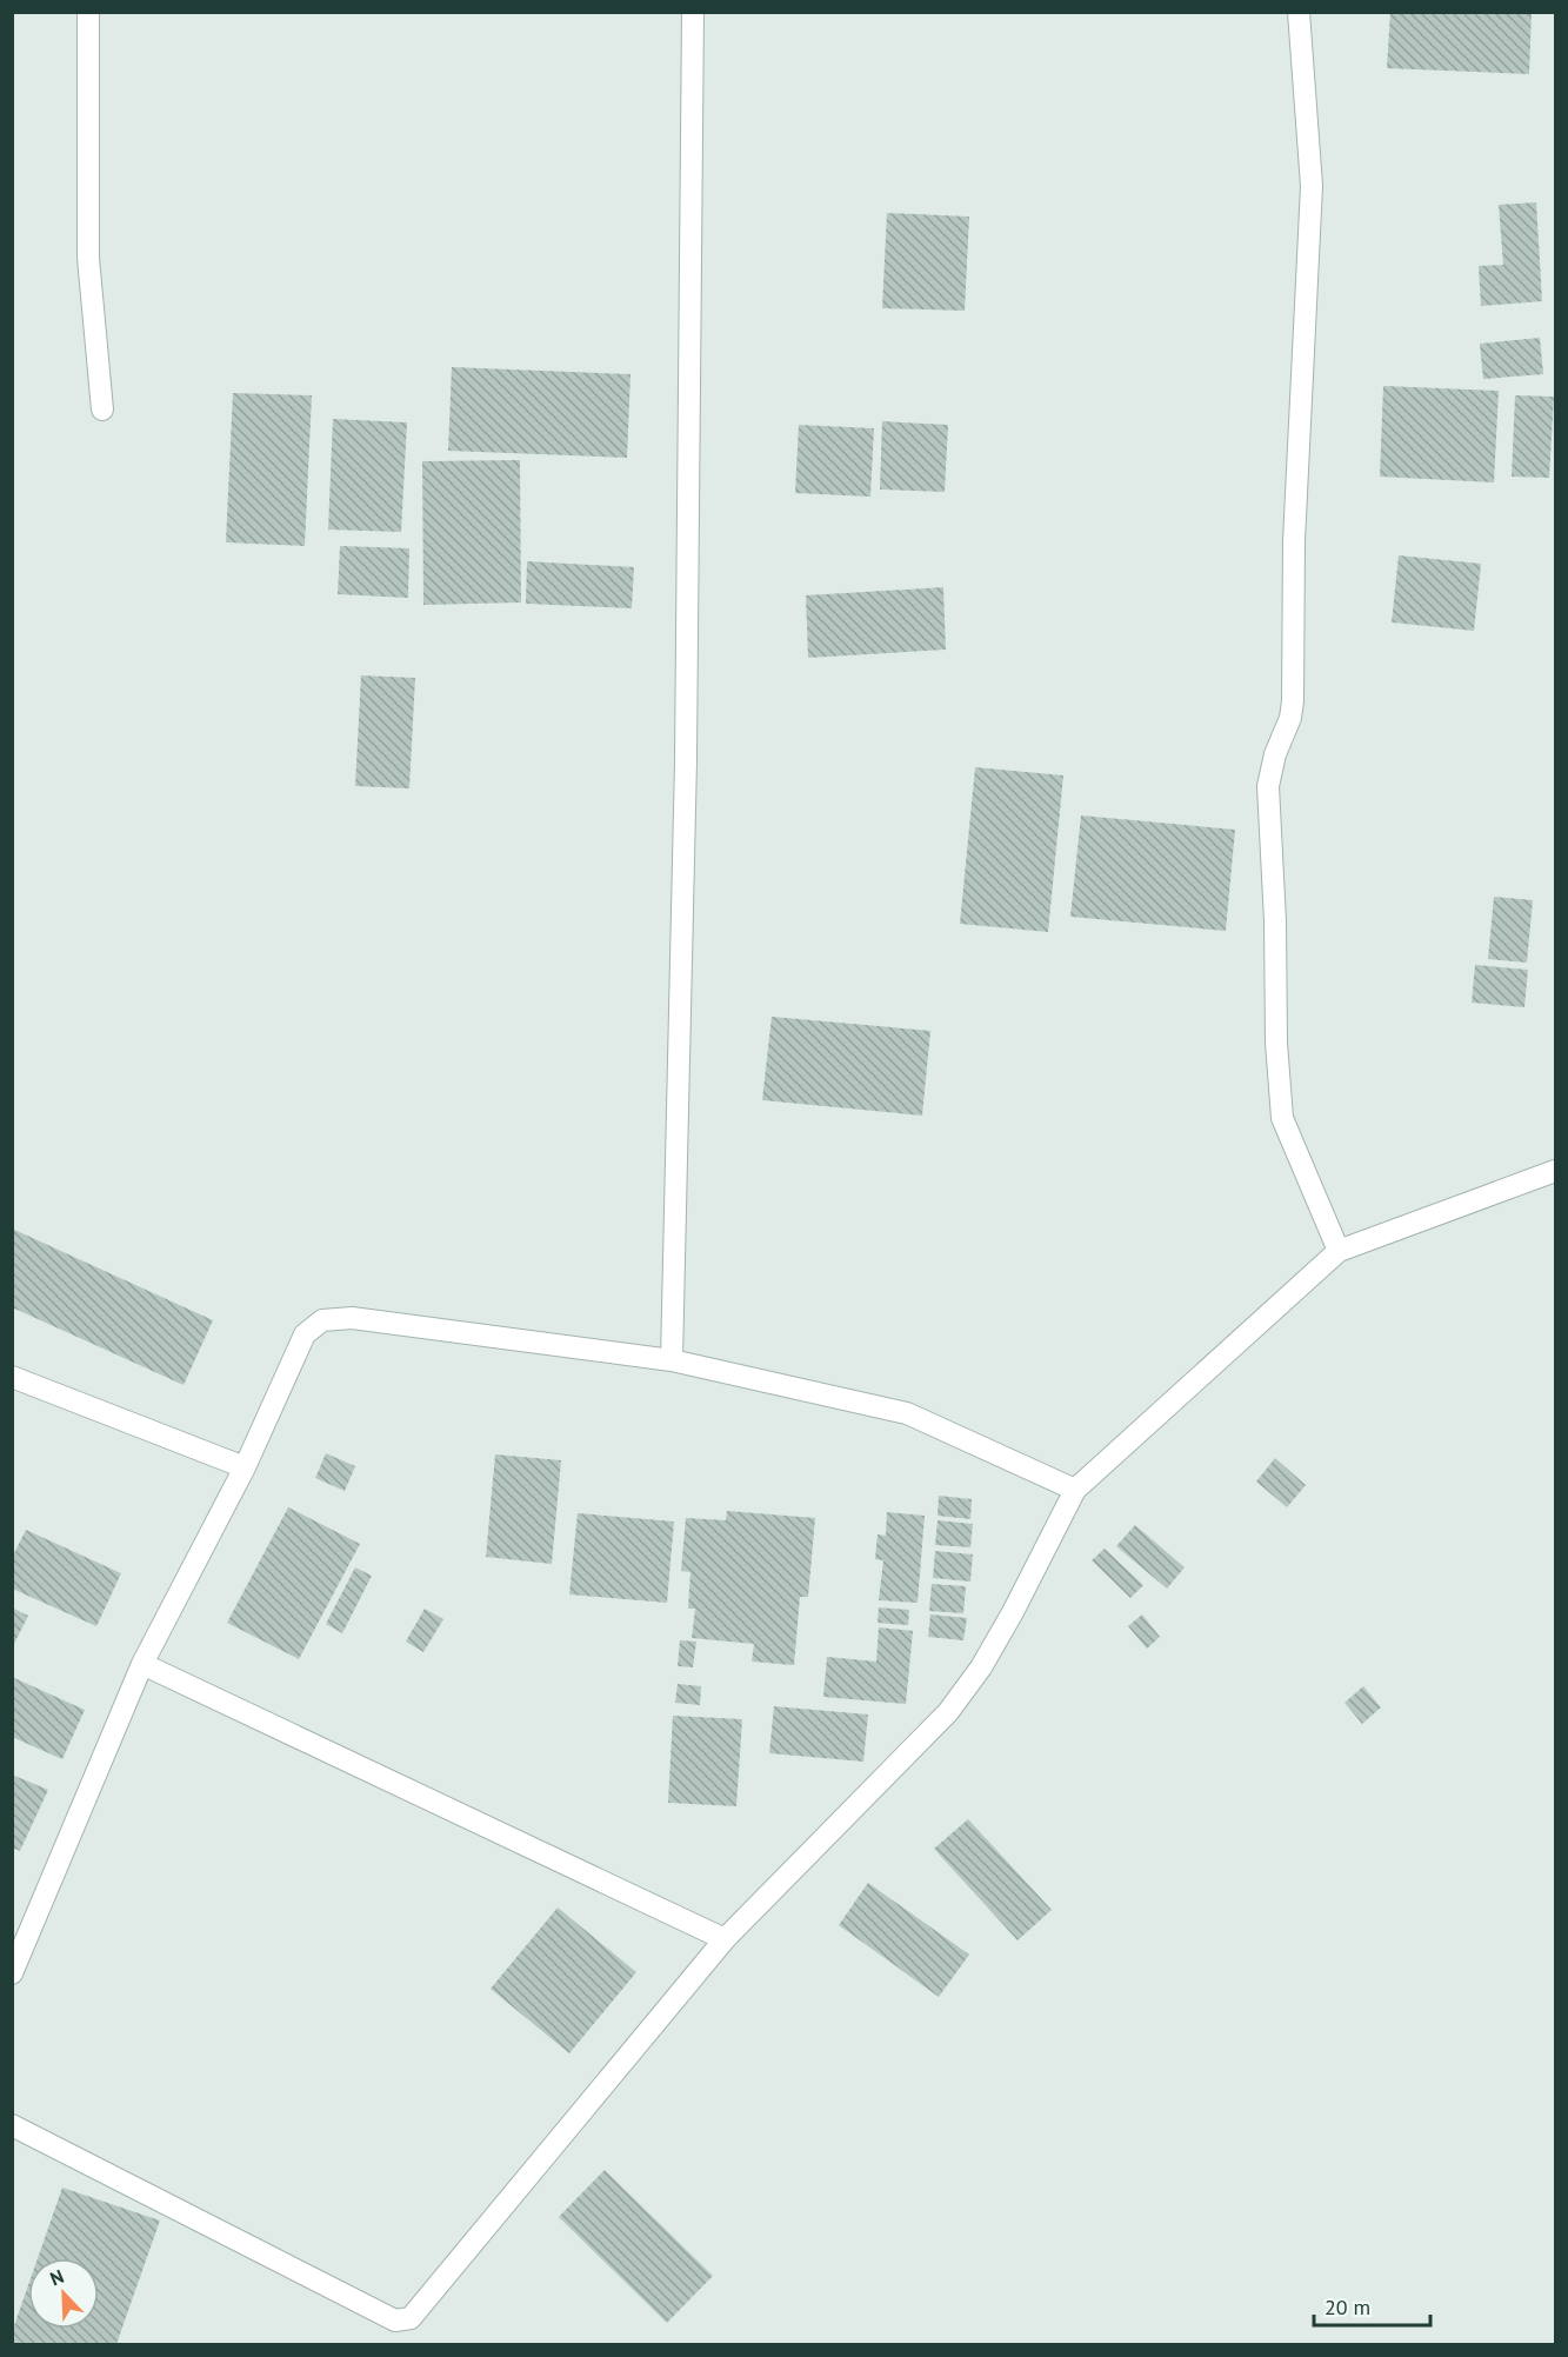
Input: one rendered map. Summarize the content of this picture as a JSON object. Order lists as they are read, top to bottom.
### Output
{
  "scale_bar": "20 m",
  "north": "top left"
}
